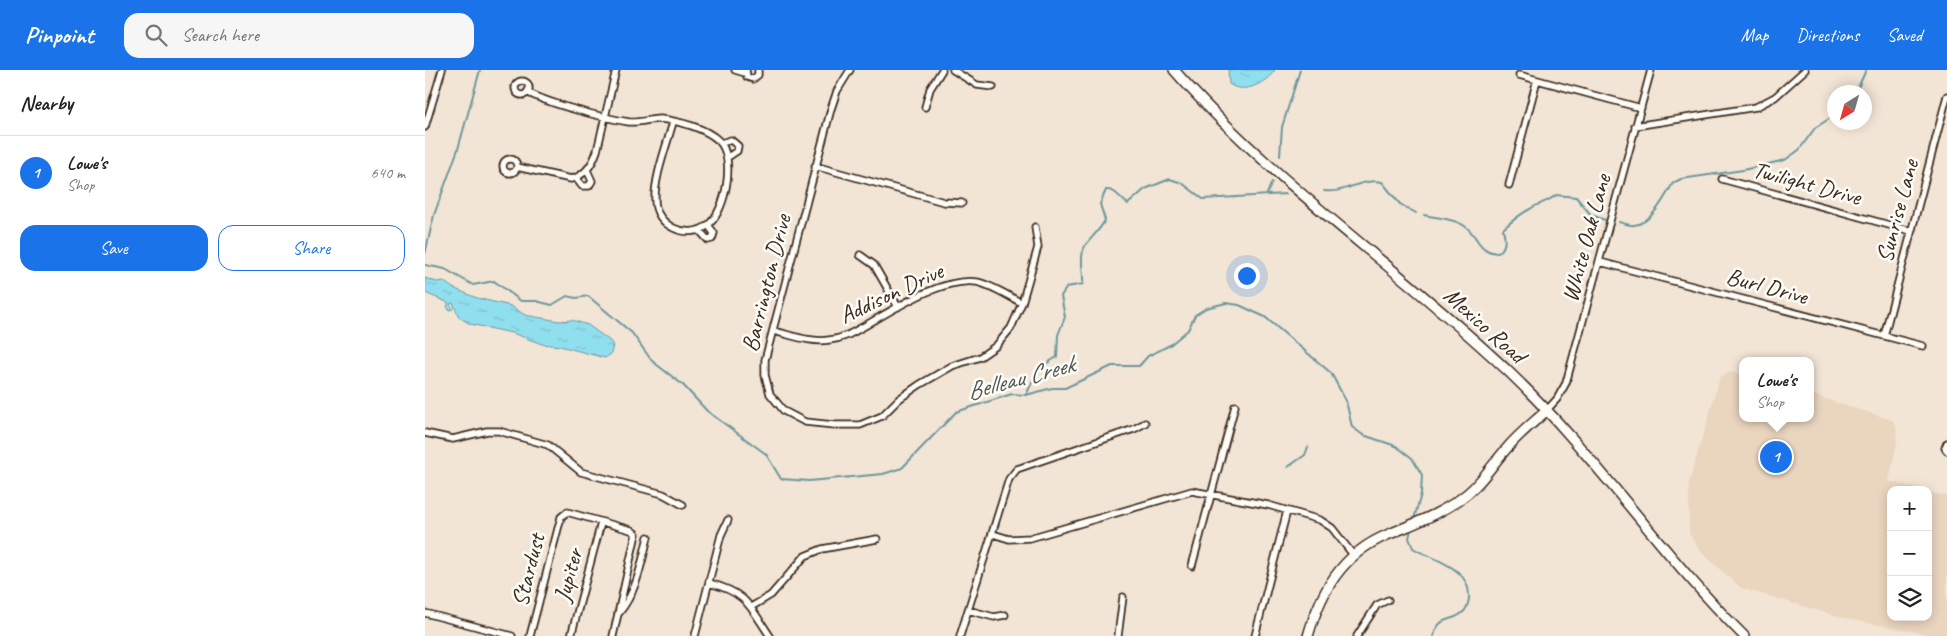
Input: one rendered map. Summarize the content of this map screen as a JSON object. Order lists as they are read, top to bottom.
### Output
{
  "streets": {
    "main road": ["Mexico Road"],
    "street": [
      "Twilight Drive",
      "Sunrise Lane",
      "White Oak Lane",
      "Barrington Drive",
      "Burl Drive",
      "Addison Drive",
      "Stardust",
      "Jupiter"
    ]
  },
  "crossings": [
    ["Twilight Drive", "Sunrise Lane"],
    ["Sunrise Lane", "Burl Drive"],
    ["White Oak Lane", "Burl Drive"],
    ["White Oak Lane", "Mexico Road"],
    ["Barrington Drive", "Addison Drive"],
    ["Stardust", "Jupiter"]
  ],
  "water": ["Belleau Creek"],
  "north": "bottom left",
  "page": {
    "header": "Pinpoint",
    "search": "Search here",
    "nav": ["Map", "Directions", "Saved"],
    "heading": "Nearby",
    "list": [
      {
        "mark": "1",
        "name": "Lowe's",
        "note": "Shop",
        "value": "640 m"
      }
    ],
    "buttons": ["Save", "Share"],
    "popup": ["Lowe's", "Shop"],
    "pins": "1",
    "map_buttons": ["+", "−"]
  }
}
